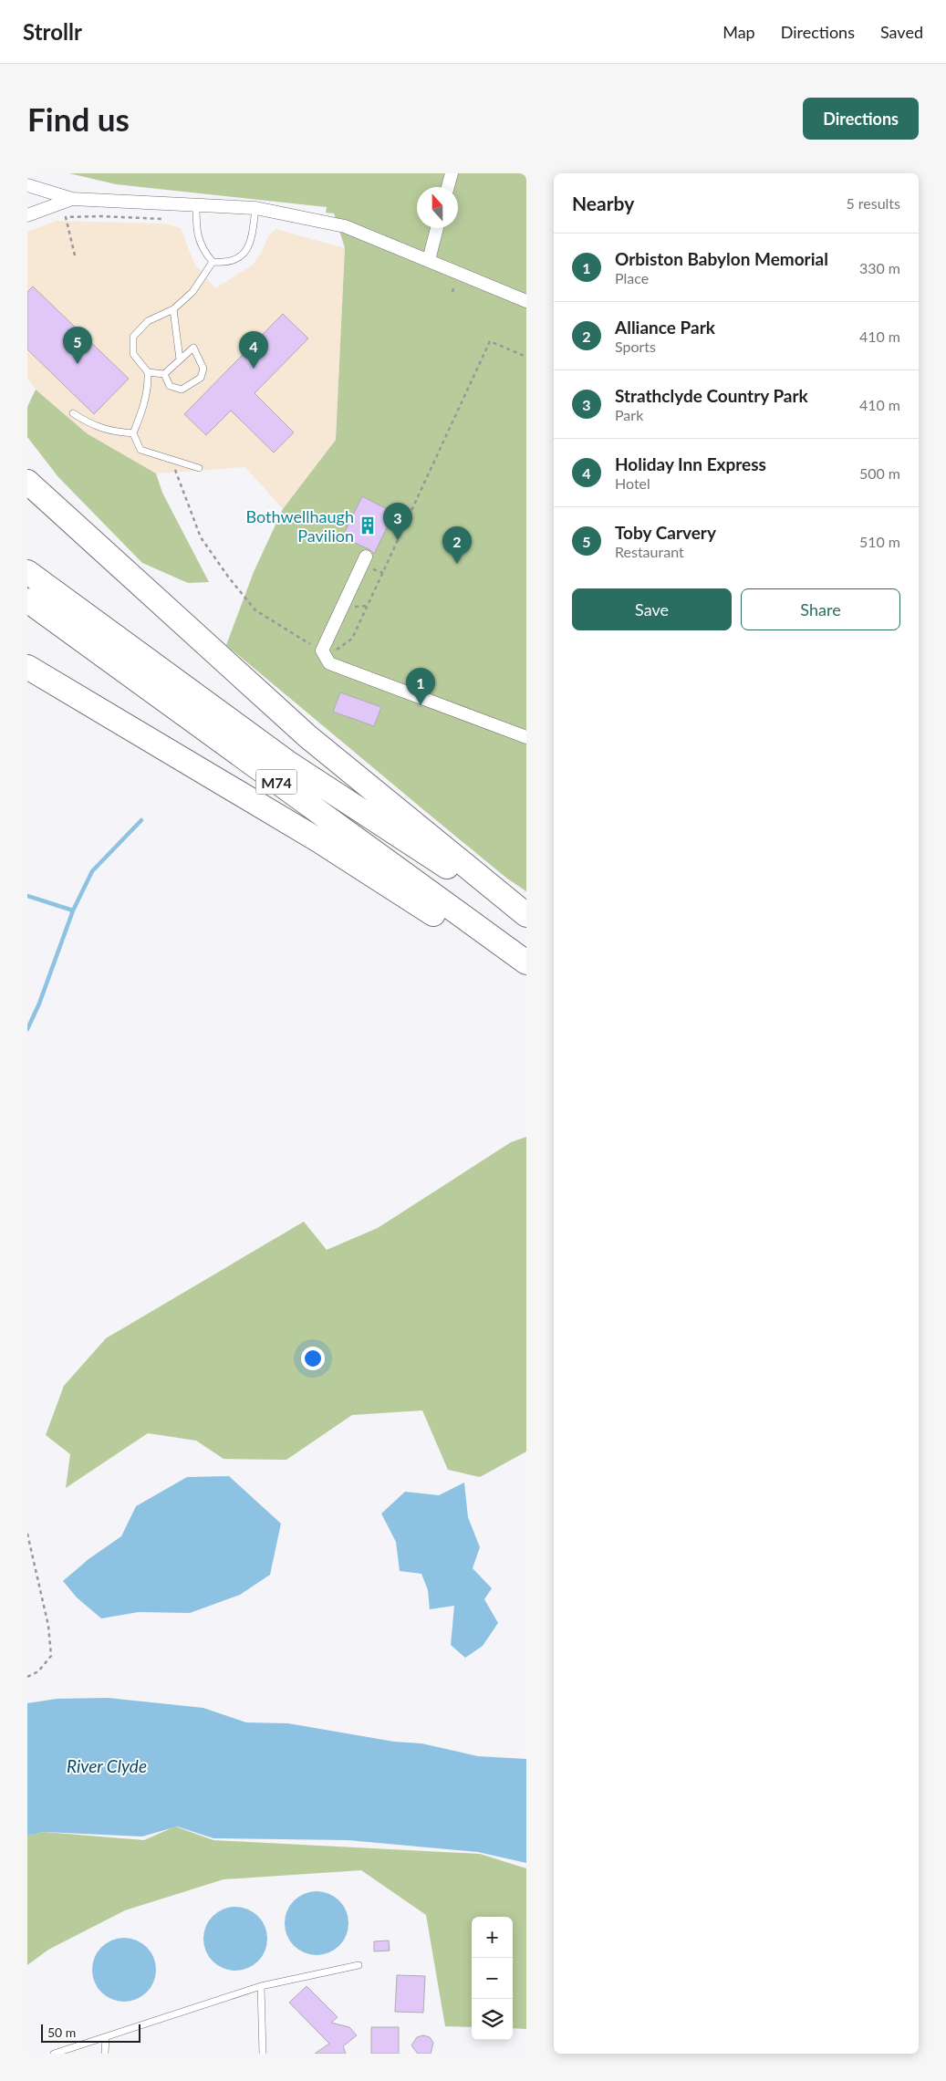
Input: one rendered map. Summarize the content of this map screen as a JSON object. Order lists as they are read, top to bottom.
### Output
{
  "streets": {
    "highway": ["M74"]
  },
  "water": ["River Clyde"],
  "places": {
    "building": ["Bothwellhaugh Pavilion"]
  },
  "scale_bar": "50 m",
  "north": "top",
  "page": {
    "header": "Strollr",
    "nav": ["Map", "Directions", "Saved"],
    "buttons": [
      "Directions",
      ["Save", "Share"]
    ],
    "title": "Find us",
    "heading": ["Nearby", "5 results"],
    "list": [
      {
        "mark": "1",
        "name": "Orbiston Babylon Memorial",
        "note": "Place",
        "value": "330 m"
      },
      {
        "mark": "2",
        "name": "Alliance Park",
        "note": "Sports",
        "value": "410 m"
      },
      {
        "mark": "3",
        "name": "Strathclyde Country Park",
        "note": "Park",
        "value": "410 m"
      },
      {
        "mark": "4",
        "name": "Holiday Inn Express",
        "note": "Hotel",
        "value": "500 m"
      },
      {
        "mark": "5",
        "name": "Toby Carvery",
        "note": "Restaurant",
        "value": "510 m"
      }
    ],
    "pins": [
      "5",
      "4",
      "3",
      "2",
      "1"
    ],
    "map_buttons": ["+", "−"],
    "scale": "50 m"
  }
}
